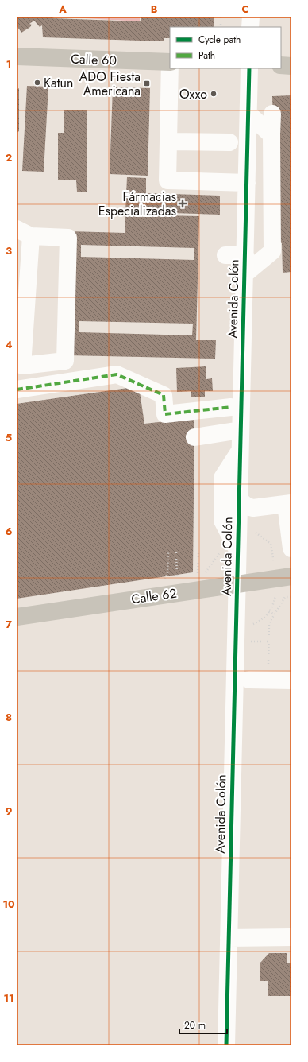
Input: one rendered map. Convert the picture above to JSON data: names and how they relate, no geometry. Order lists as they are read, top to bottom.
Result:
{
  "streets": {
    "main road": ["Calle 60", "Calle 62"],
    "street": ["Avenida Colón"]
  },
  "crossings": [
    ["Avenida Colón", "Calle 62"]
  ],
  "places": {
    "other": ["Katun", "Oxxo"],
    "transit": ["ADO Fiesta Americana"],
    "health": ["Fármacias Especializadas"]
  },
  "legend": ["Cycle path", "Path"],
  "scale_bar": "20 m",
  "grid": {
    "columns": ["A", "B", "C"],
    "rows": [
      "1",
      "2",
      "3",
      "4",
      "5",
      "6",
      "7",
      "8",
      "9",
      "10",
      "11"
    ]
  }
}
